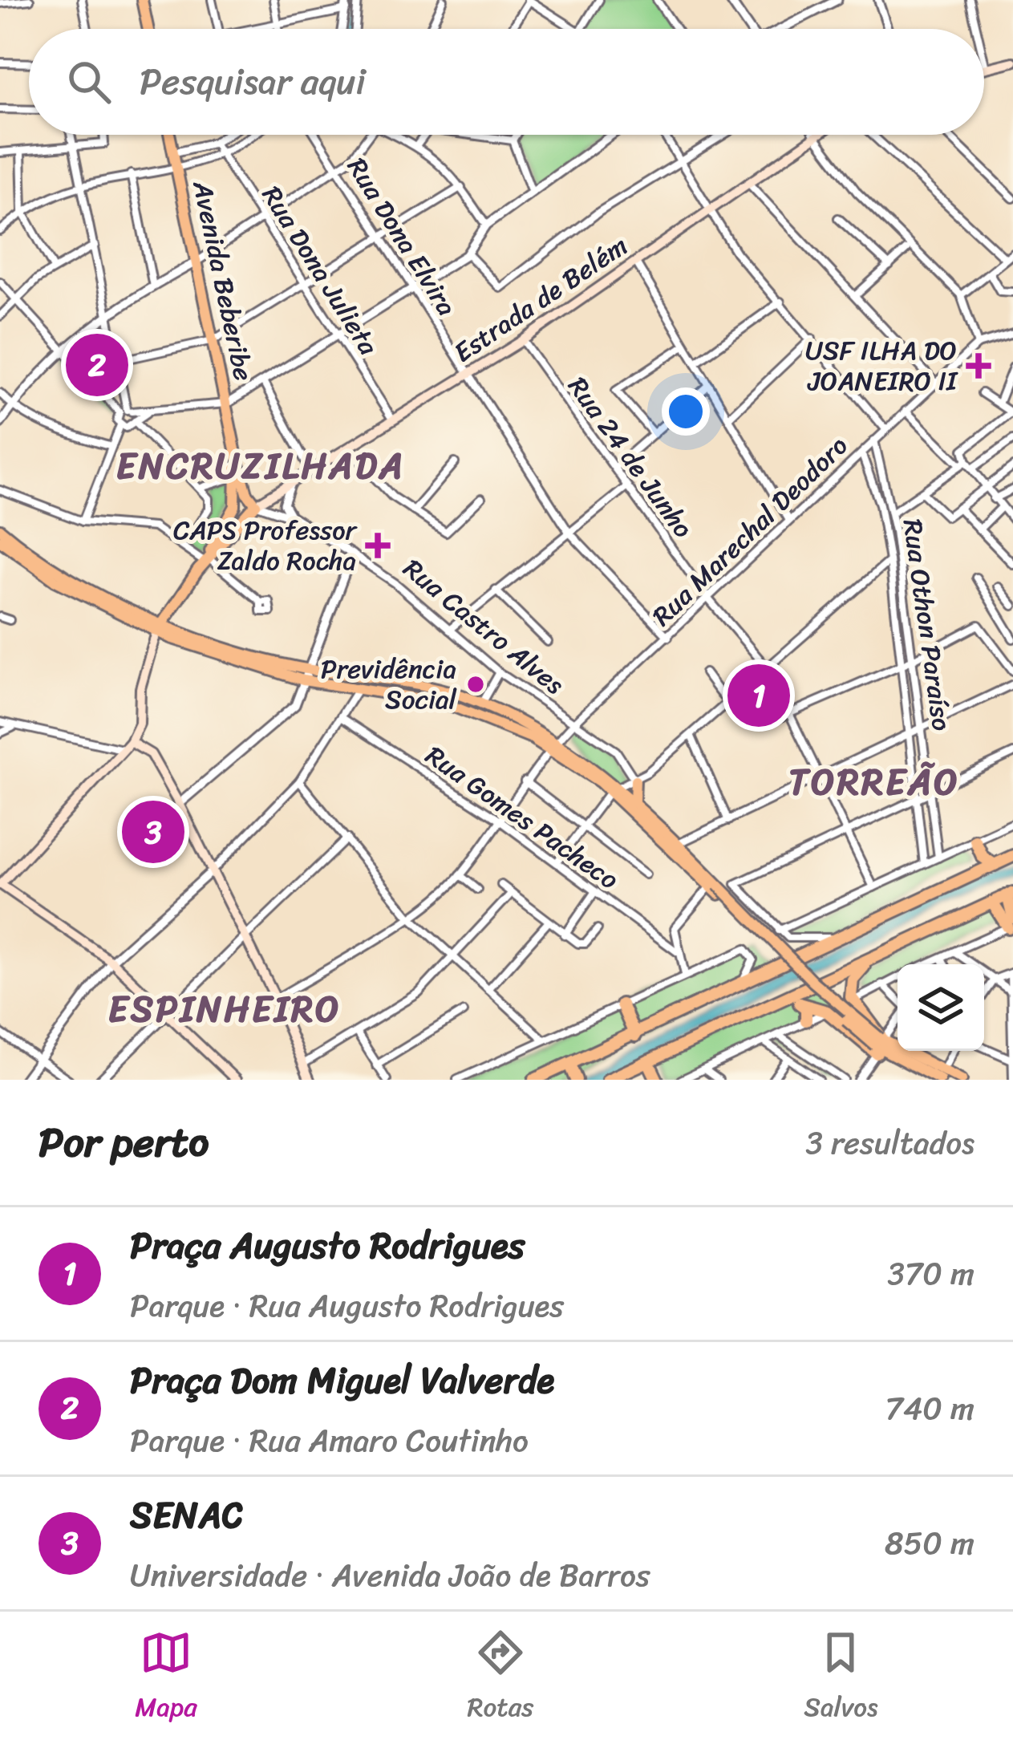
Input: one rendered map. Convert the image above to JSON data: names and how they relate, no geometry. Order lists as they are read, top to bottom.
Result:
{
  "streets": {
    "main road": ["Avenida Beberibe", "Estrada de Belém"],
    "street": [
      "Rua Dona Elvira",
      "Rua Dona Julieta",
      "Rua 24 de Junho",
      "Rua Marechal Deodoro",
      "Rua Othon Paraíso",
      "Rua Castro Alves",
      "Rua Gomes Pacheco"
    ]
  },
  "crossings": [
    ["Rua Dona Elvira", "Estrada de Belém"],
    ["Rua Dona Elvira", "Rua Marechal Deodoro"],
    ["Rua Dona Julieta", "Estrada de Belém"],
    ["Avenida Beberibe", "Estrada de Belém"],
    ["Avenida Beberibe", "Rua Castro Alves"],
    ["Estrada de Belém", "Rua 24 de Junho"],
    ["Estrada de Belém", "Rua Castro Alves"],
    ["Rua 24 de Junho", "Rua Marechal Deodoro"],
    ["Rua Marechal Deodoro", "Rua Othon Paraíso"],
    ["Rua Marechal Deodoro", "Rua Castro Alves"],
    ["Rua Marechal Deodoro", "Rua Gomes Pacheco"]
  ],
  "districts": ["ENCRUZILHADA", "TORREÃO", "ESPINHEIRO"],
  "places": {
    "health": ["USF ILHA DO JOANEIRO II", "CAPS Professor Zaldo Rocha"],
    "other": ["Previdência Social"]
  },
  "page": {
    "search": "Pesquisar aqui",
    "pins": ["2", "1", "3"],
    "heading": ["Por perto", "3 resultados"],
    "list": [
      {
        "mark": "1",
        "name": "Praça Augusto Rodrigues",
        "note": "Parque · Rua Augusto Rodrigues",
        "value": "370 m"
      },
      {
        "mark": "2",
        "name": "Praça Dom Miguel Valverde",
        "note": "Parque · Rua Amaro Coutinho",
        "value": "740 m"
      },
      {
        "mark": "3",
        "name": "SENAC",
        "note": "Universidade · Avenida João de Barros",
        "value": "850 m"
      }
    ],
    "nav": ["Mapa", "Rotas", "Salvos"]
  }
}
